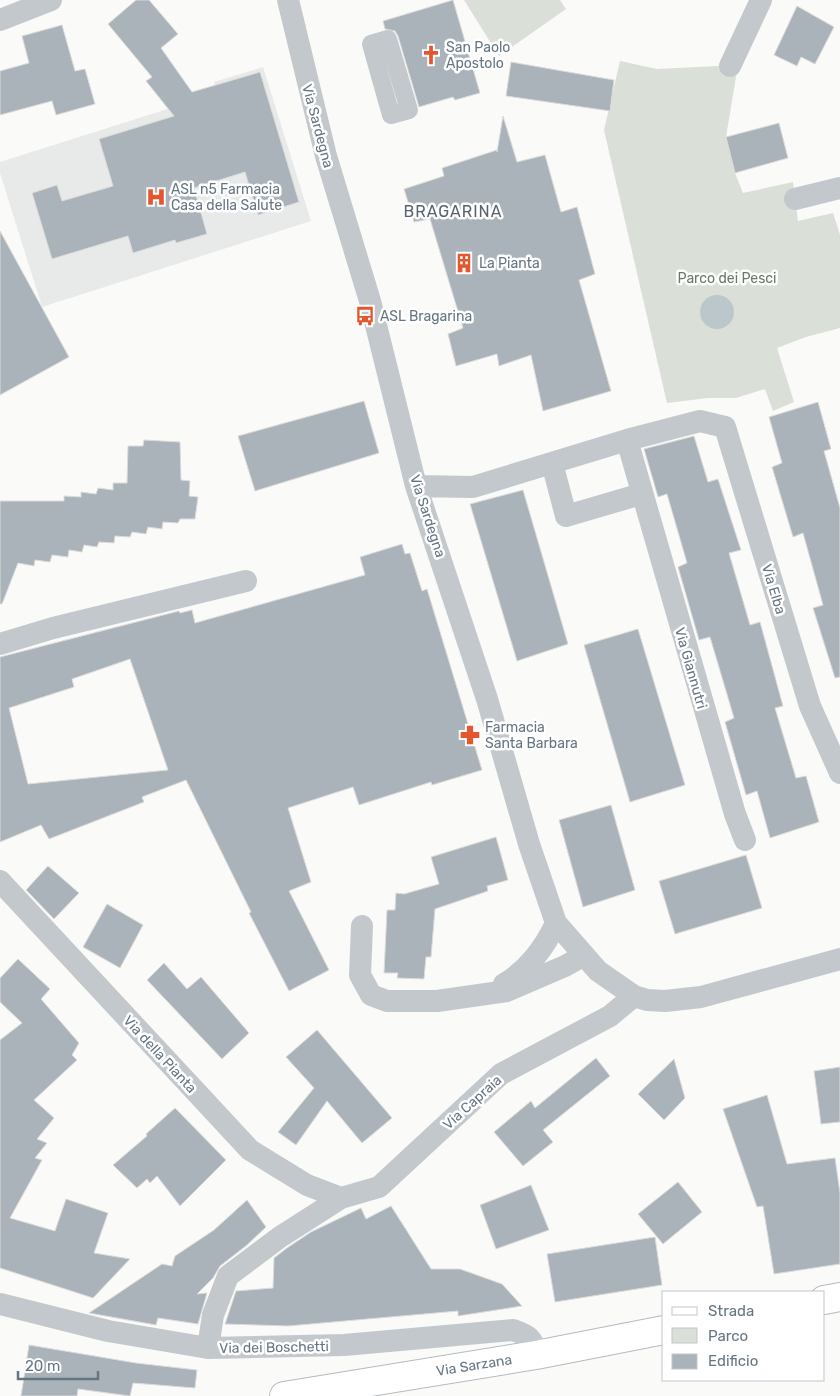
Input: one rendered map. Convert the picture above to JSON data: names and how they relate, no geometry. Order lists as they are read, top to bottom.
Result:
{
  "streets": {
    "main road": ["Via Sarzana"],
    "street": [
      "Via Sardegna",
      "Via Elba",
      "Via Giannutri",
      "Via della Pianta",
      "Via Capraia",
      "Via dei Boschetti"
    ]
  },
  "crossings": [
    ["Via Sardegna", "Via Capraia"],
    ["Via Elba", "Via Giannutri"],
    ["Via della Pianta", "Via Capraia"],
    ["Via Capraia", "Via dei Boschetti"],
    ["Via dei Boschetti", "Via Sarzana"]
  ],
  "districts": ["BRAGARINA"],
  "parks": ["Parco dei Pesci"],
  "places": {
    "church": ["San Paolo Apostolo"],
    "hospital": ["ASL n5 Farmacia Casa della Salute"],
    "building": ["La Pianta"],
    "bus stop": ["ASL Bragarina"],
    "pharmacy": ["Farmacia Santa Barbara"]
  },
  "legend": ["Strada", "Parco", "Edificio"],
  "scale_bar": "20 m"
}
